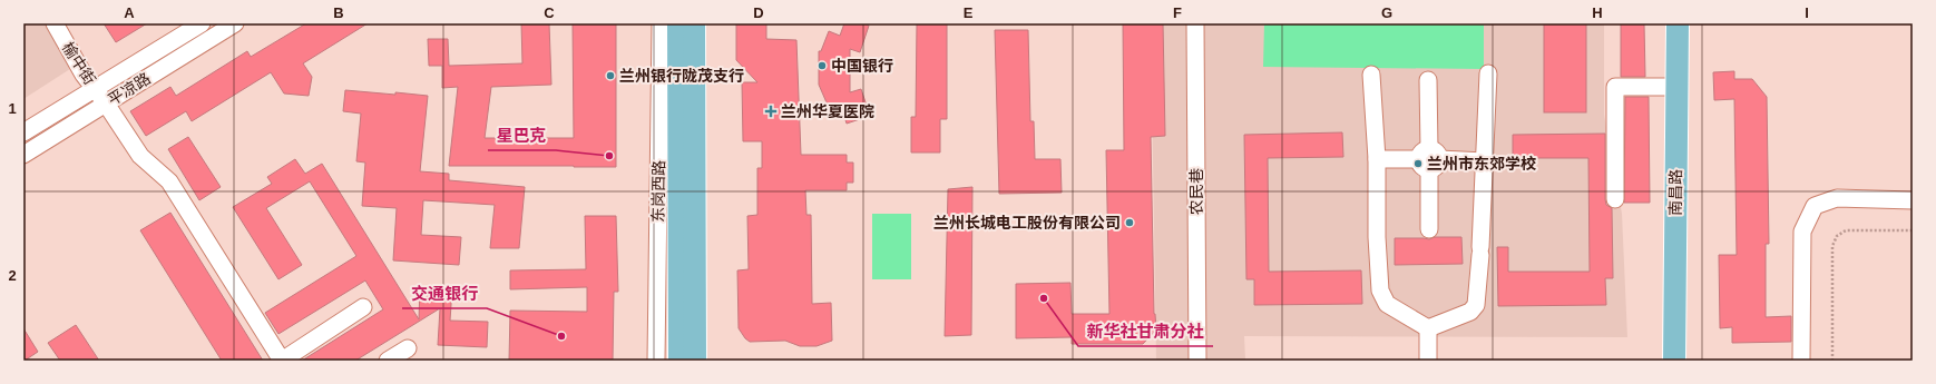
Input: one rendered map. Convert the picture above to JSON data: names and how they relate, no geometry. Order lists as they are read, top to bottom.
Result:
{
  "streets": {
    "main road": ["东岗西路", "南昌路"],
    "street": ["榆中街", "平凉路", "农民巷"]
  },
  "crossings": [
    ["榆中街", "平凉路"]
  ],
  "places": {
    "other": [
      "中国银行",
      "兰州银行陇茂支行",
      "星巴克",
      "兰州市东郊学校",
      "兰州长城电工股份有限公司",
      "新华社甘肃分社",
      "交通银行"
    ],
    "health": ["兰州华夏医院"]
  },
  "grid": {
    "columns": [
      "A",
      "B",
      "C",
      "D",
      "E",
      "F",
      "G",
      "H",
      "I"
    ],
    "rows": ["1", "2"]
  }
}
